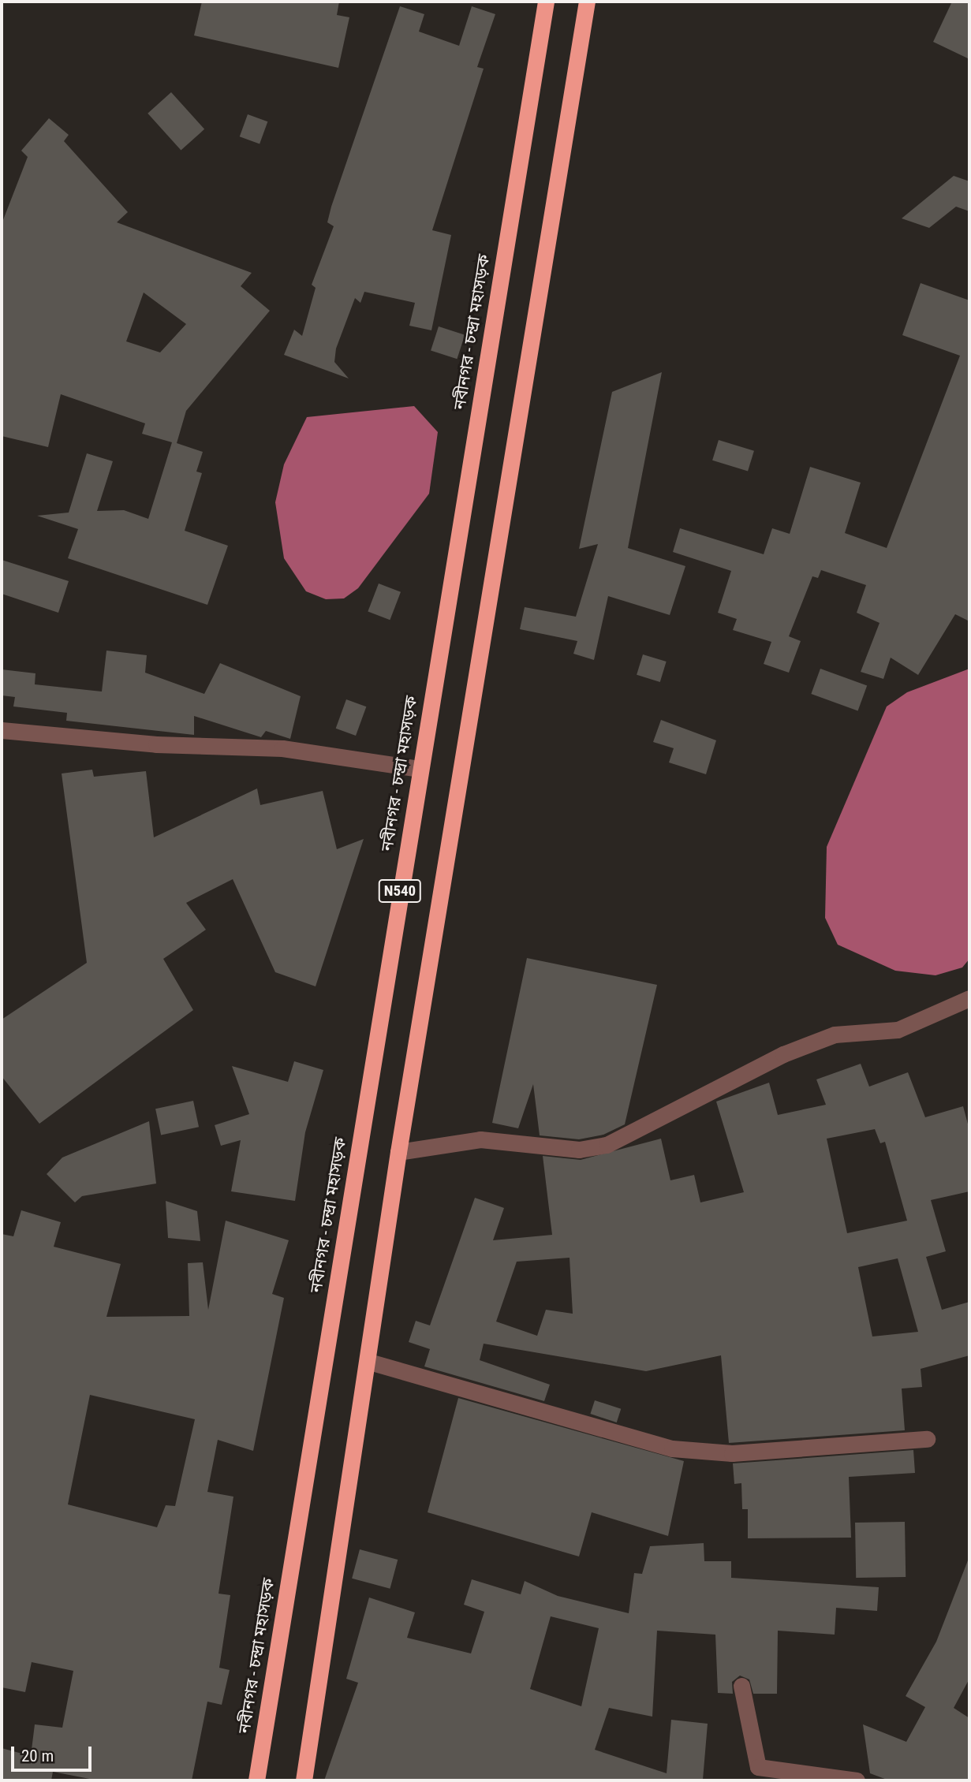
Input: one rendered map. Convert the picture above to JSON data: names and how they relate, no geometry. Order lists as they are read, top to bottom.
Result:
{
  "streets": {
    "highway": ["নবীনগর - চন্দ্রা মহাসড়ক", "N540"]
  },
  "scale_bar": "20 m"
}
